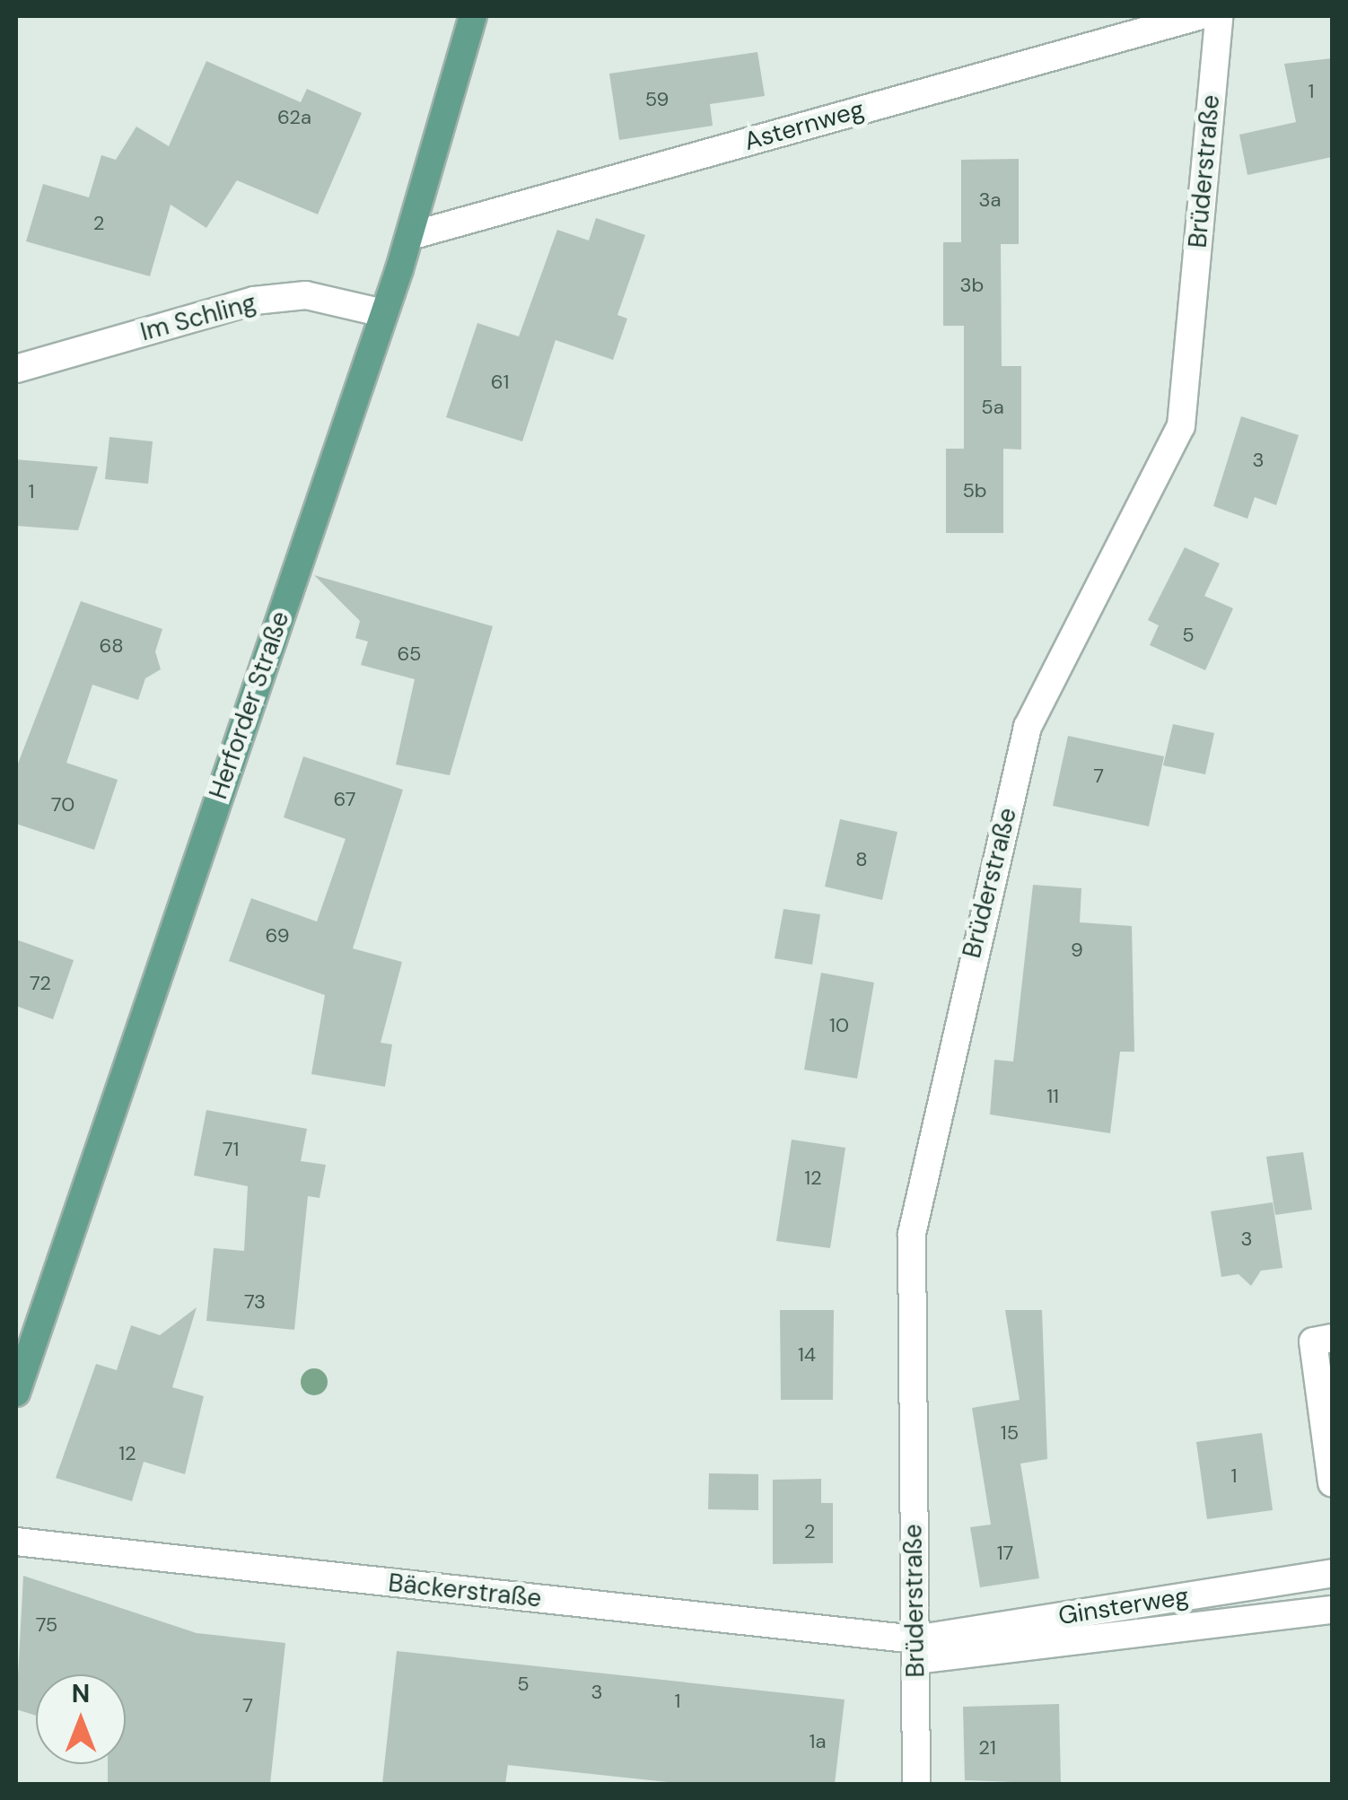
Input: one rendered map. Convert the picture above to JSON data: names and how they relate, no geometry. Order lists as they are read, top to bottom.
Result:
{
  "streets": {
    "main road": ["Herforder Straße"],
    "street": [
      "Asternweg",
      "Brüderstraße",
      "Im Schling",
      "Bäckerstraße",
      "Ginsterweg"
    ]
  },
  "crossings": [
    ["Asternweg", "Herforder Straße"],
    ["Brüderstraße", "Bäckerstraße"],
    ["Brüderstraße", "Ginsterweg"],
    ["Im Schling", "Herforder Straße"],
    ["Bäckerstraße", "Ginsterweg"]
  ],
  "house_numbers": [
    "1",
    "59",
    "62a",
    "3a",
    "2",
    "3b",
    "61",
    "5a",
    "3",
    "5b",
    "1",
    "5",
    "68",
    "65",
    "7",
    "67",
    "70",
    "8",
    "69",
    "9",
    "72",
    "10",
    "11",
    "71",
    "12",
    "3",
    "73",
    "14",
    "15",
    "12",
    "1",
    "2",
    "17",
    "75",
    "5",
    "3",
    "1",
    "7",
    "1a",
    "21"
  ],
  "north": "top"
}
